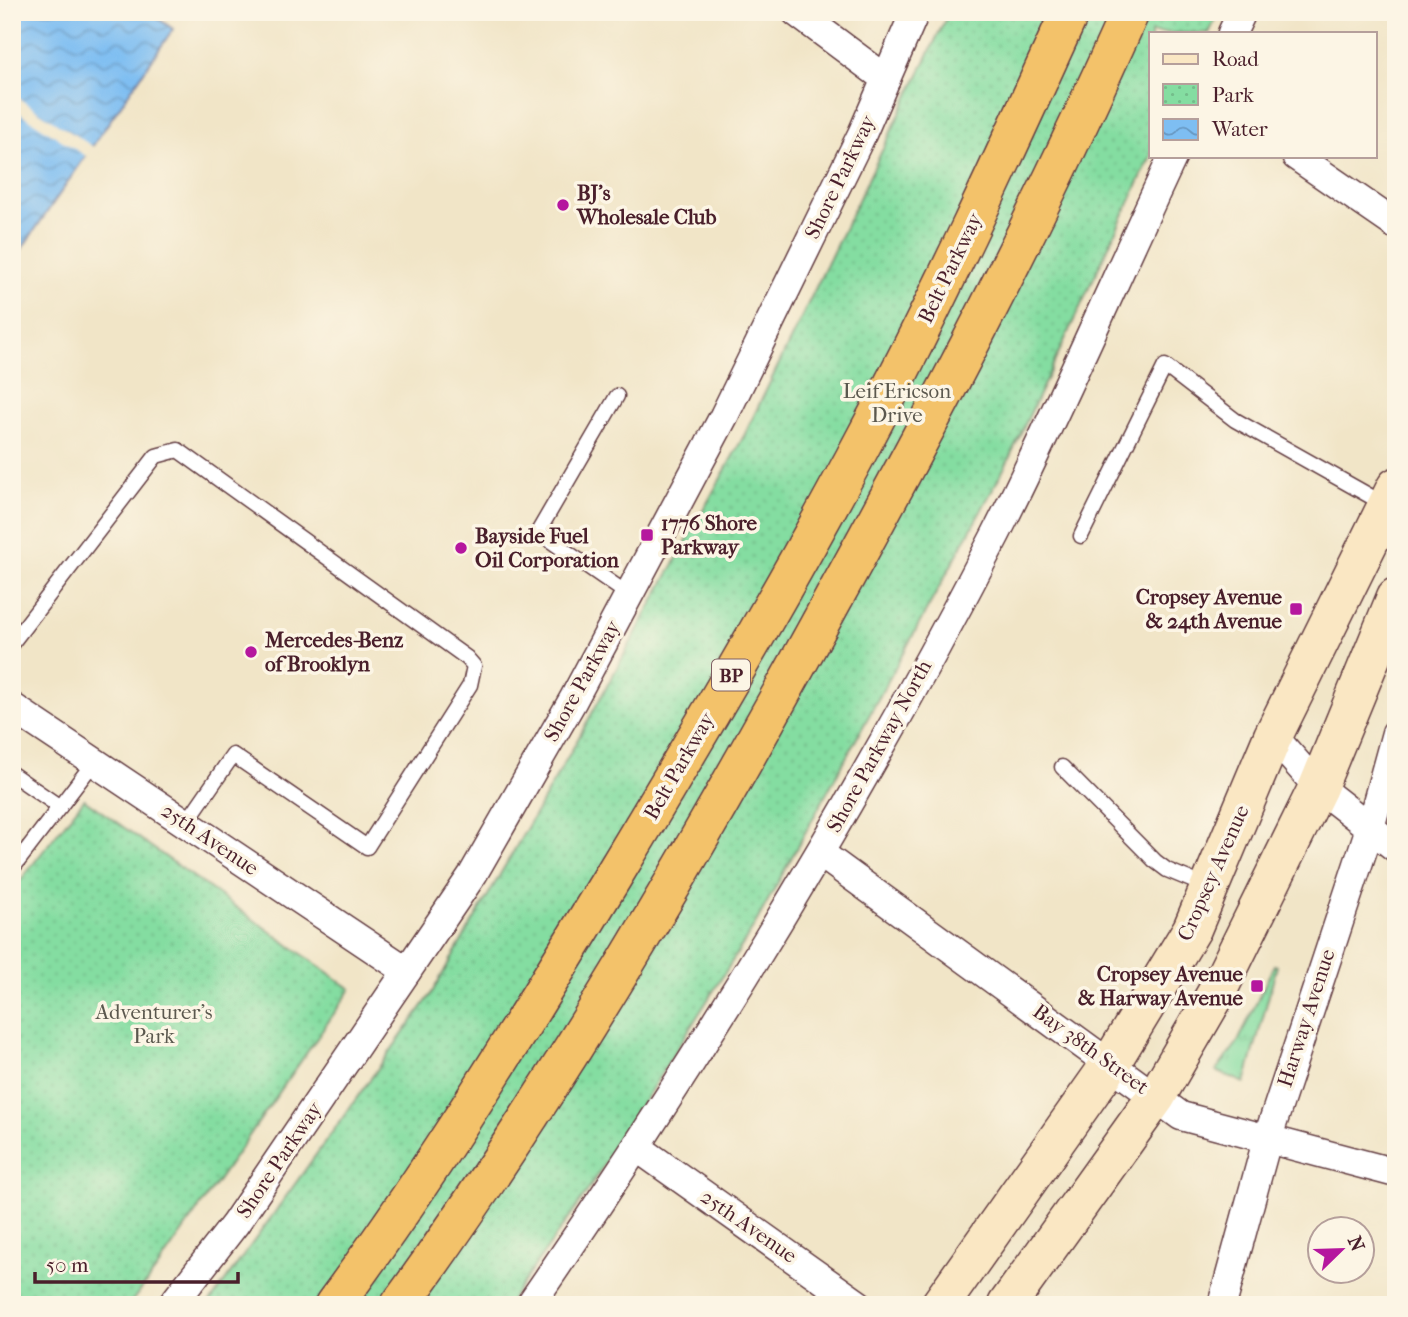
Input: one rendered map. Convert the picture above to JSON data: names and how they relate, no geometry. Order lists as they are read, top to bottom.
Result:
{
  "streets": {
    "highway": ["Belt Parkway", "BP"],
    "main road": ["Cropsey Avenue"],
    "street": [
      "Shore Parkway",
      "Shore Parkway North",
      "25th Avenue",
      "Harway Avenue",
      "Bay 38th Street"
    ]
  },
  "crossings": [
    ["Shore Parkway", "25th Avenue"],
    ["Shore Parkway North", "25th Avenue"],
    ["Shore Parkway North", "Bay 38th Street"],
    ["Cropsey Avenue", "Bay 38th Street"],
    ["Harway Avenue", "Bay 38th Street"]
  ],
  "parks": ["Leif Ericson Drive", "Adventurer’s Park"],
  "places": {
    "other": ["BJ's Wholesale Club", "Bayside Fuel Oil Corporation", "Mercedes-Benz of Brooklyn"],
    "transit": ["1776 Shore Parkway", "Cropsey Avenue & 24th Avenue", "Cropsey Avenue & Harway Avenue"]
  },
  "legend": ["Road", "Park", "Water"],
  "scale_bar": "50 m",
  "north": "top right"
}
